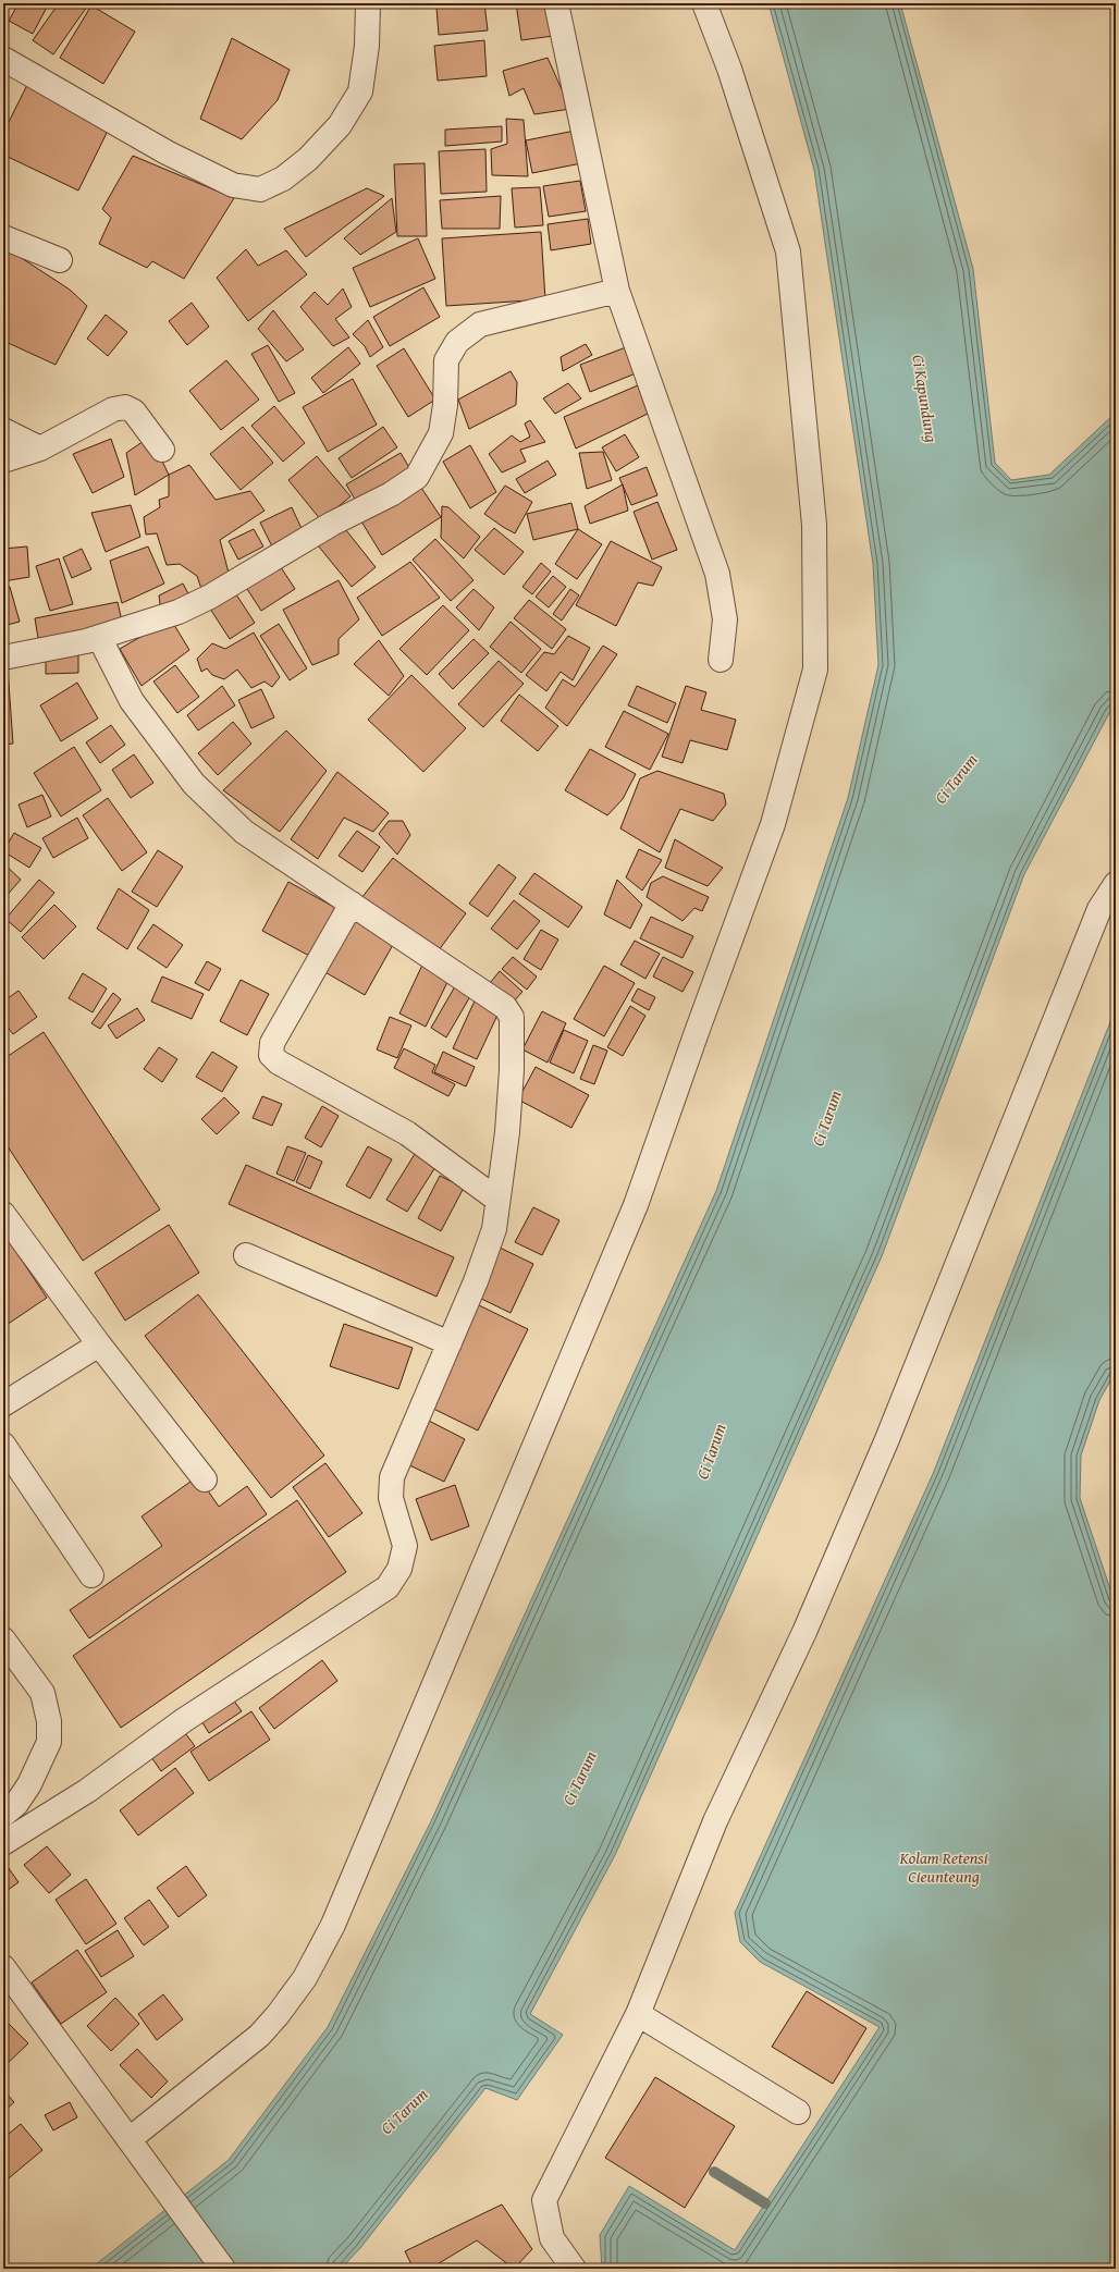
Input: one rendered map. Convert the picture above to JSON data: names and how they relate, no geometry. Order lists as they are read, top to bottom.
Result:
{
  "water": ["Ci Kapundung", "Ci Tarum", "Kolam Retensi Cieunteung"]
}
